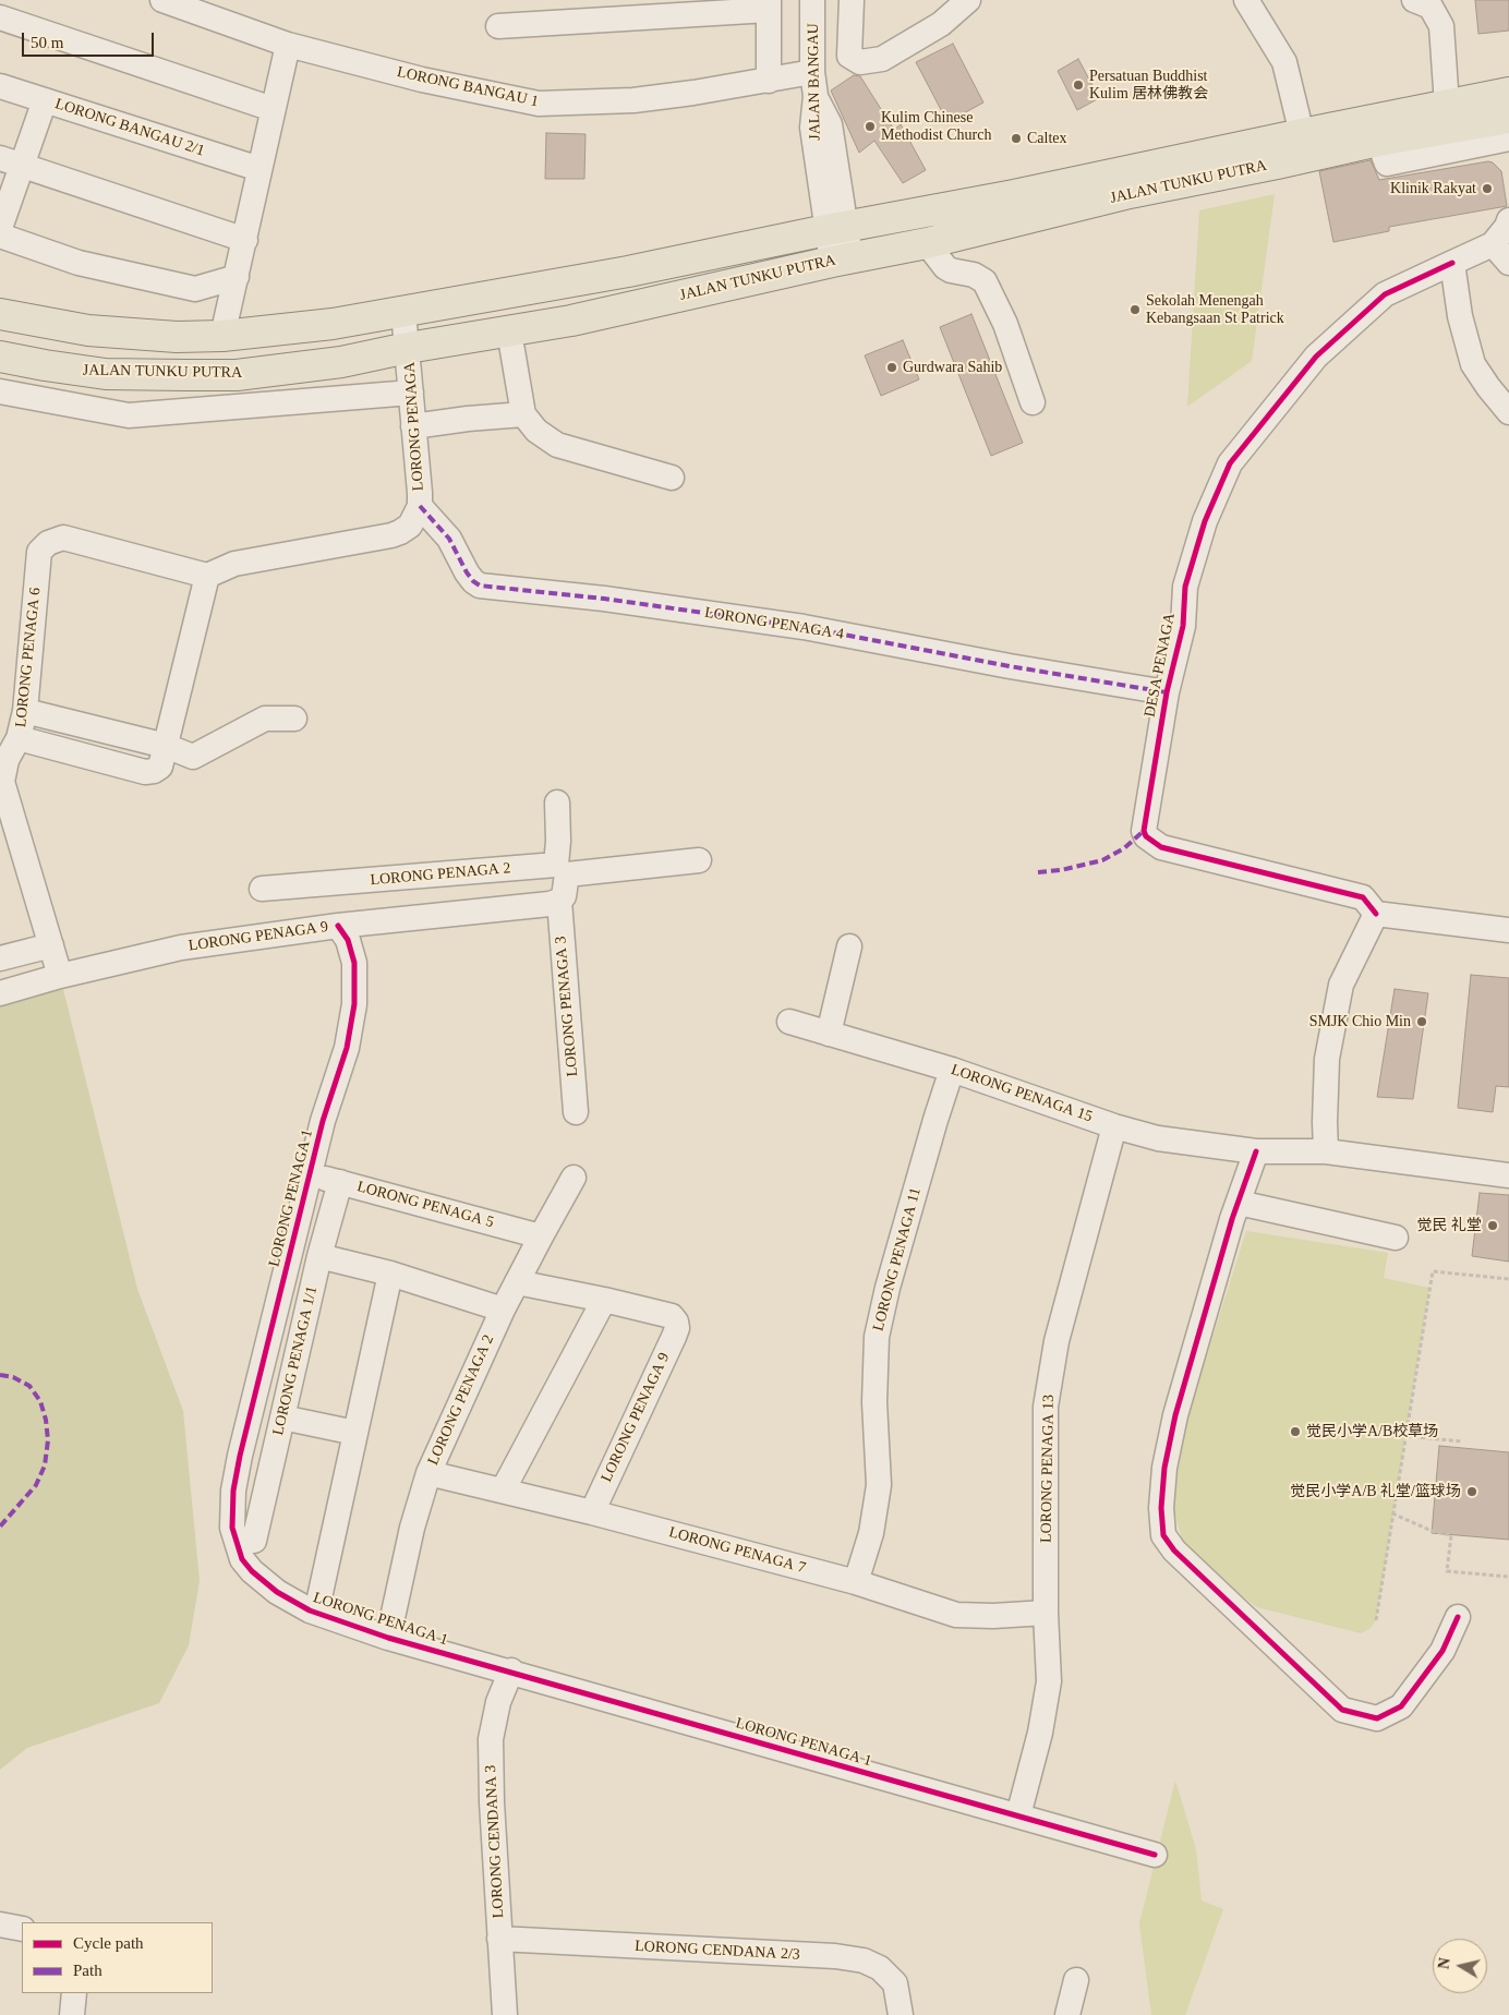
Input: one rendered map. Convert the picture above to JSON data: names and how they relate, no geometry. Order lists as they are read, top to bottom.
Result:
{
  "streets": {
    "main road": ["JALAN TUNKU PUTRA"],
    "street": [
      "JALAN BANGAU",
      "LORONG BANGAU 1",
      "LORONG BANGAU 2/1",
      "LORONG PENAGA",
      "LORONG PENAGA 4",
      "LORONG PENAGA 6",
      "DESA PENAGA",
      "LORONG PENAGA 2",
      "LORONG PENAGA 9",
      "LORONG PENAGA 3",
      "LORONG PENAGA 15",
      "LORONG PENAGA 1",
      "LORONG PENAGA 5",
      "LORONG PENAGA 11",
      "LORONG PENAGA 1/1",
      "LORONG PENAGA 13",
      "LORONG PENAGA 7",
      "LORONG CENDANA 3",
      "LORONG CENDANA 2/3"
    ]
  },
  "crossings": [
    ["JALAN BANGAU", "LORONG BANGAU 1"],
    ["JALAN TUNKU PUTRA", "LORONG PENAGA"],
    ["LORONG PENAGA", "LORONG PENAGA 4"],
    ["LORONG PENAGA", "LORONG PENAGA 6"],
    ["LORONG PENAGA 4", "DESA PENAGA"],
    ["LORONG PENAGA 6", "LORONG PENAGA 9"],
    ["LORONG PENAGA 2", "LORONG PENAGA 1"],
    ["LORONG PENAGA 2", "LORONG PENAGA 5"],
    ["LORONG PENAGA 2", "LORONG PENAGA 7"],
    ["LORONG PENAGA 9", "LORONG PENAGA 3"],
    ["LORONG PENAGA 9", "LORONG PENAGA 1"],
    ["LORONG PENAGA 9", "LORONG PENAGA 7"],
    ["LORONG PENAGA 15", "LORONG PENAGA 11"],
    ["LORONG PENAGA 15", "LORONG PENAGA 13"],
    ["LORONG PENAGA 1", "LORONG PENAGA 5"],
    ["LORONG PENAGA 1", "LORONG PENAGA 13"],
    ["LORONG PENAGA 1", "LORONG CENDANA 3"],
    ["LORONG PENAGA 5", "LORONG PENAGA 1/1"],
    ["LORONG PENAGA 11", "LORONG PENAGA 7"],
    ["LORONG PENAGA 13", "LORONG PENAGA 7"],
    ["LORONG CENDANA 3", "LORONG CENDANA 2/3"]
  ],
  "places": [
    "Persatuan Buddhist Kulim 居林佛教会",
    "Kulim Chinese Methodist Church",
    "Caltex",
    "Klinik Rakyat",
    "Sekolah Menengah Kebangsaan St Patrick",
    "Gurdwara Sahib",
    "SMJK Chio Min",
    "觉民 礼堂",
    "觉民小学A/B校草场",
    "觉民小学A/B 礼堂/篮球场"
  ],
  "legend": ["Cycle path", "Path"],
  "scale_bar": "50 m",
  "north": "left"
}
